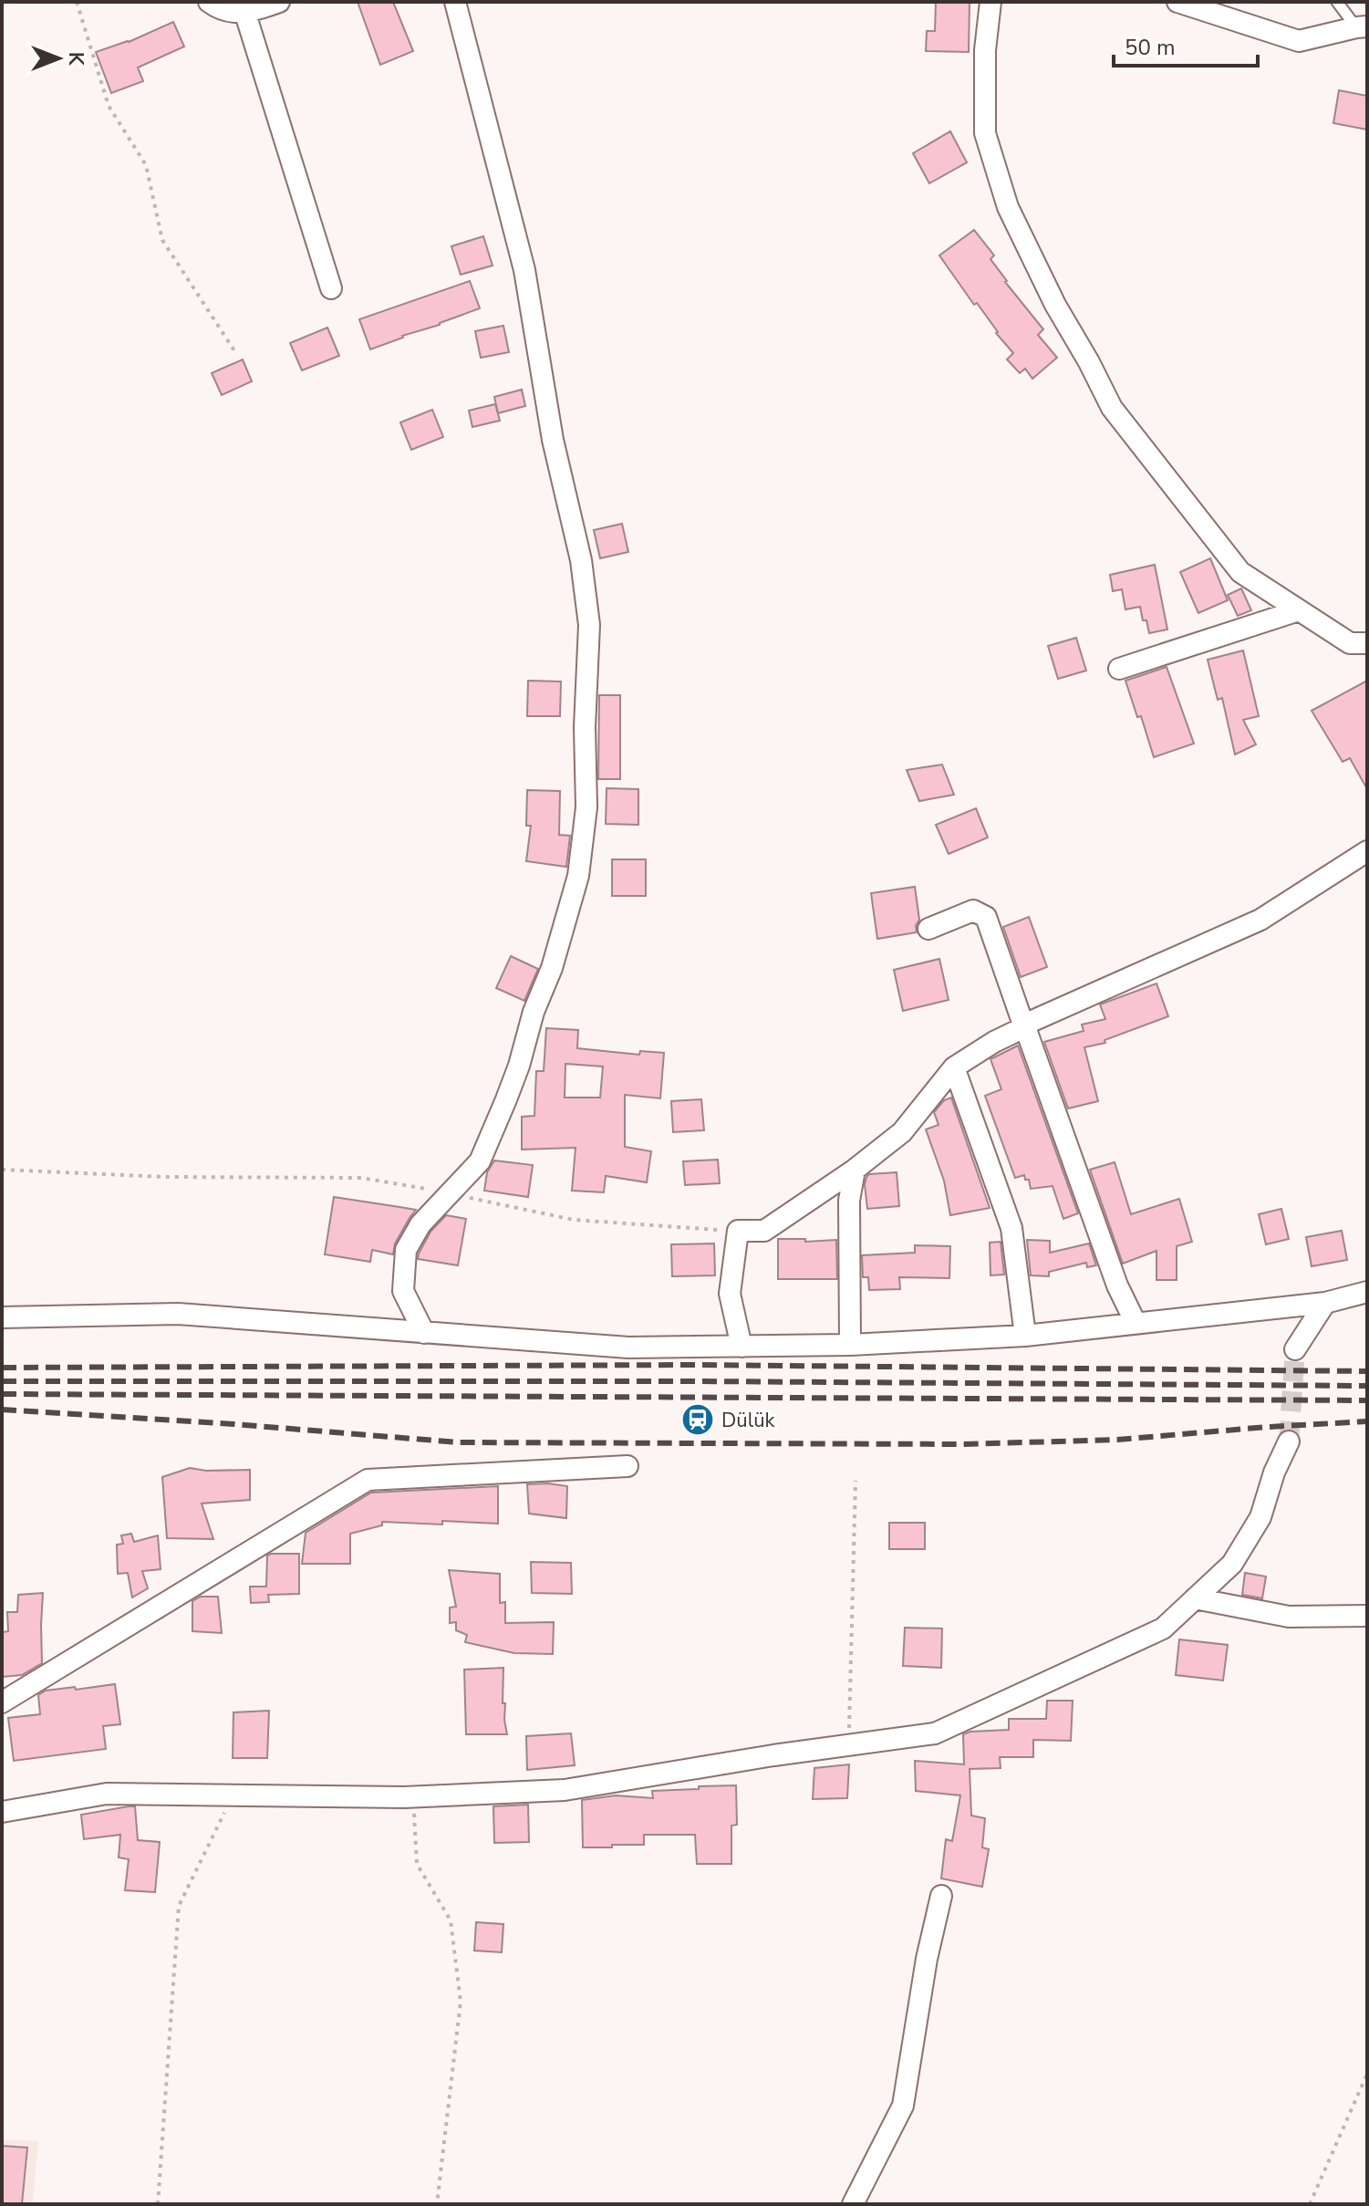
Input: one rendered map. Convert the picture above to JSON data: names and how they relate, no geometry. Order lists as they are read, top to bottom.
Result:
{
  "places": {
    "station": ["Dülük"]
  },
  "scale_bar": "50 m",
  "north": "right"
}
